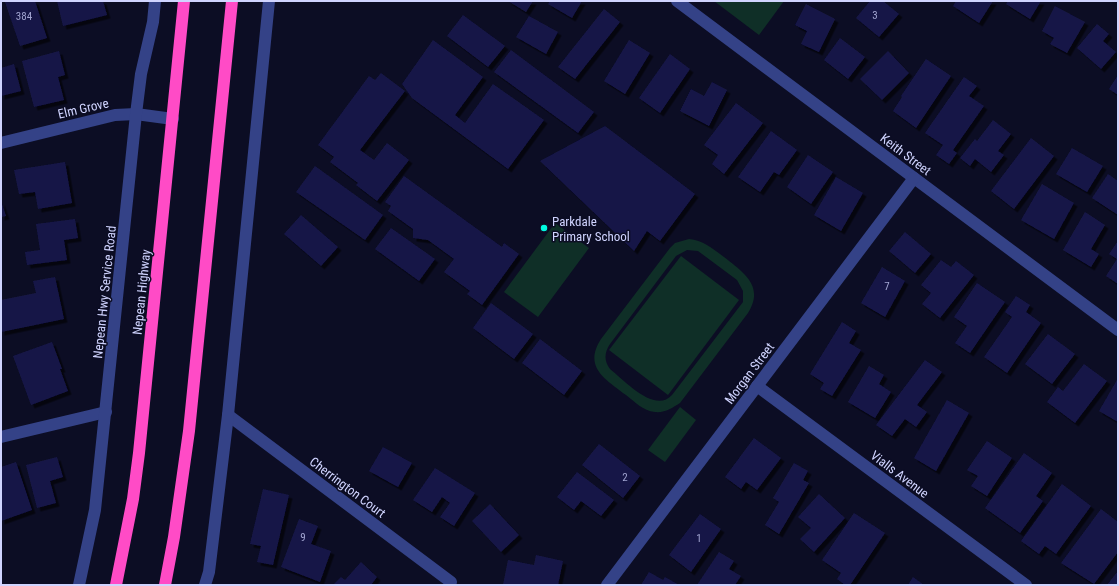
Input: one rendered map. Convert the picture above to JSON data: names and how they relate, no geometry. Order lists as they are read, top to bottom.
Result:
{
  "streets": {
    "highway": ["Nepean Highway"],
    "street": [
      "Elm Grove",
      "Keith Street",
      "Nepean Hwy Service Road",
      "Morgan Street",
      "Vialls Avenue",
      "Cherrington Court"
    ]
  },
  "crossings": [
    ["Elm Grove", "Nepean Hwy Service Road"],
    ["Elm Grove", "Nepean Highway"],
    ["Keith Street", "Morgan Street"],
    ["Morgan Street", "Vialls Avenue"]
  ],
  "places": ["Parkdale Primary School"],
  "house_numbers": [
    "3",
    "384",
    "7",
    "2",
    "9",
    "1"
  ]
}
